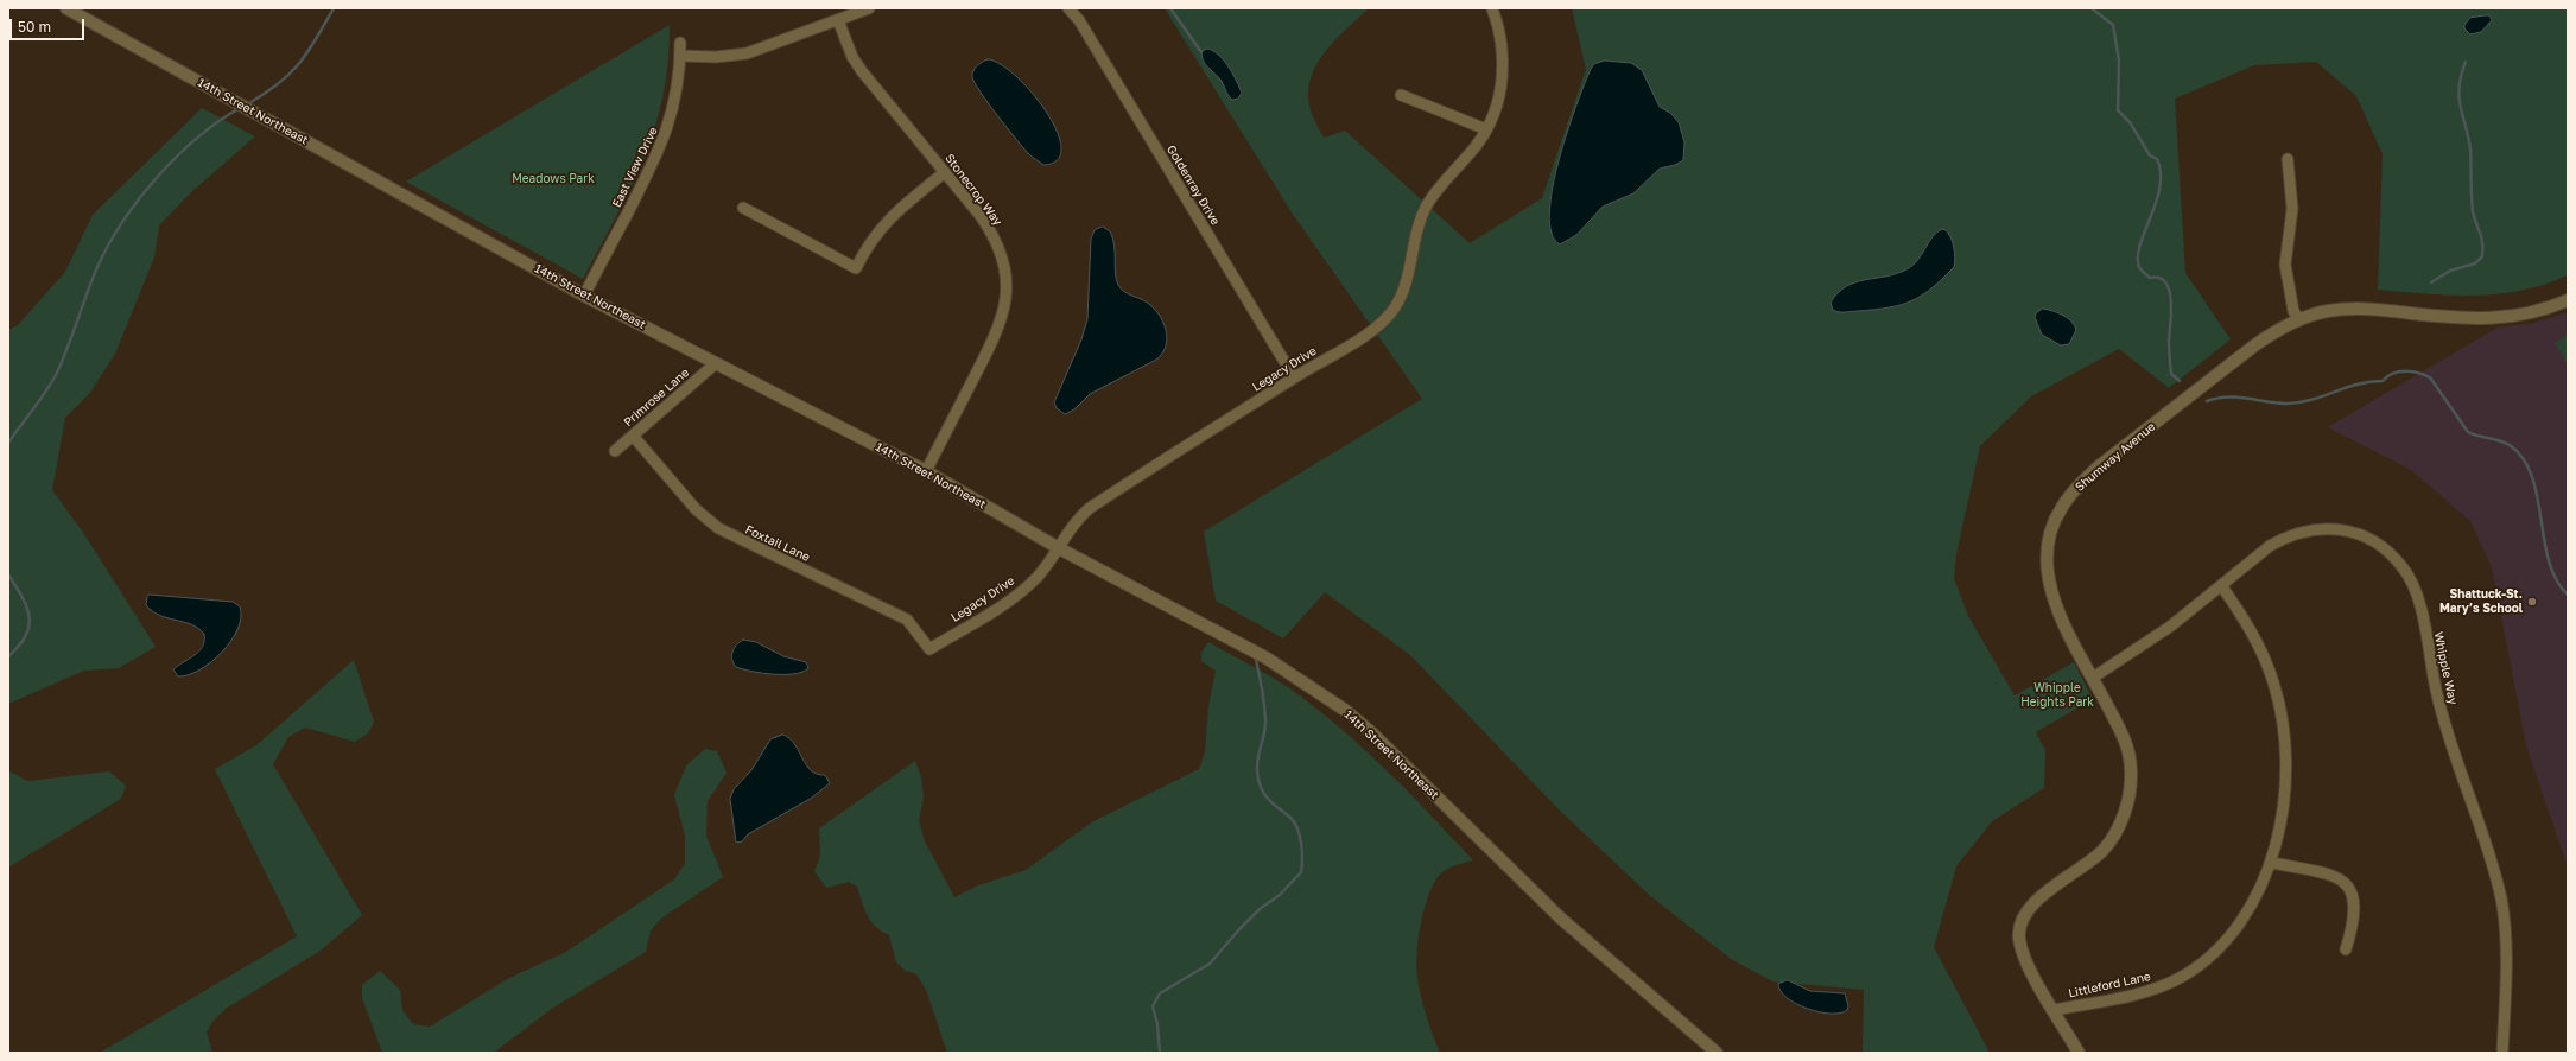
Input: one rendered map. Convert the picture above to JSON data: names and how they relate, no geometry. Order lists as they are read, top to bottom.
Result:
{
  "streets": {
    "street": [
      "14th Street Northeast",
      "East View Drive",
      "Goldenray Drive",
      "Stonecrop Way",
      "Legacy Drive",
      "Primrose Lane",
      "Shumway Avenue",
      "Foxtail Lane",
      "Whipple Way",
      "Littleford Lane"
    ]
  },
  "crossings": [
    ["14th Street Northeast", "East View Drive"],
    ["14th Street Northeast", "Stonecrop Way"],
    ["14th Street Northeast", "Legacy Drive"],
    ["14th Street Northeast", "Primrose Lane"],
    ["Goldenray Drive", "Legacy Drive"],
    ["Legacy Drive", "Foxtail Lane"],
    ["Primrose Lane", "Foxtail Lane"],
    ["Shumway Avenue", "Whipple Way"],
    ["Shumway Avenue", "Littleford Lane"],
    ["Whipple Way", "Littleford Lane"]
  ],
  "parks": ["Meadows Park", "Whipple Heights Park"],
  "places": ["Shattuck-St. Mary’s School"],
  "scale_bar": "50 m"
}
